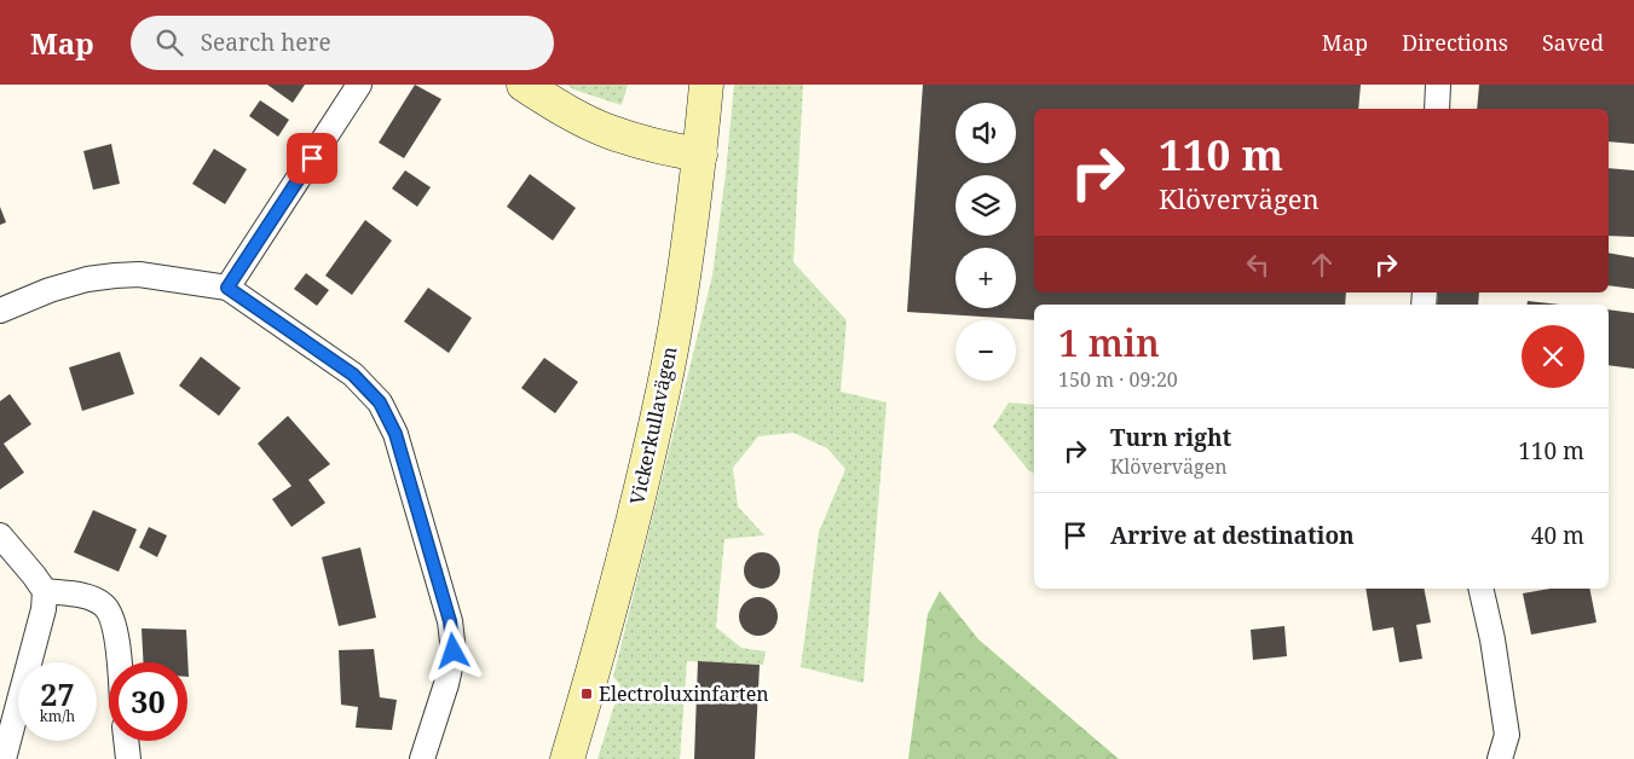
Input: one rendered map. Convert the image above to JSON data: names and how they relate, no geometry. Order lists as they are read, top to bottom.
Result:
{
  "streets": {
    "main road": ["Vickerkullavägen"]
  },
  "places": {
    "transit": ["Electroluxinfarten"]
  },
  "page": {
    "header": "Map",
    "search": "Search here",
    "nav": ["Map", "Directions", "Saved"],
    "map_buttons": ["+", "−"],
    "turn": ["110 m", "Klövervägen"],
    "heading": ["1 min", "150 m · 09:20"],
    "list": [
      {
        "name": "Turn right",
        "note": "Klövervägen",
        "value": "110 m"
      },
      {
        "name": "Arrive at destination",
        "value": "40 m"
      }
    ],
    "speed": "27 km/h",
    "limit": "30"
  }
}
